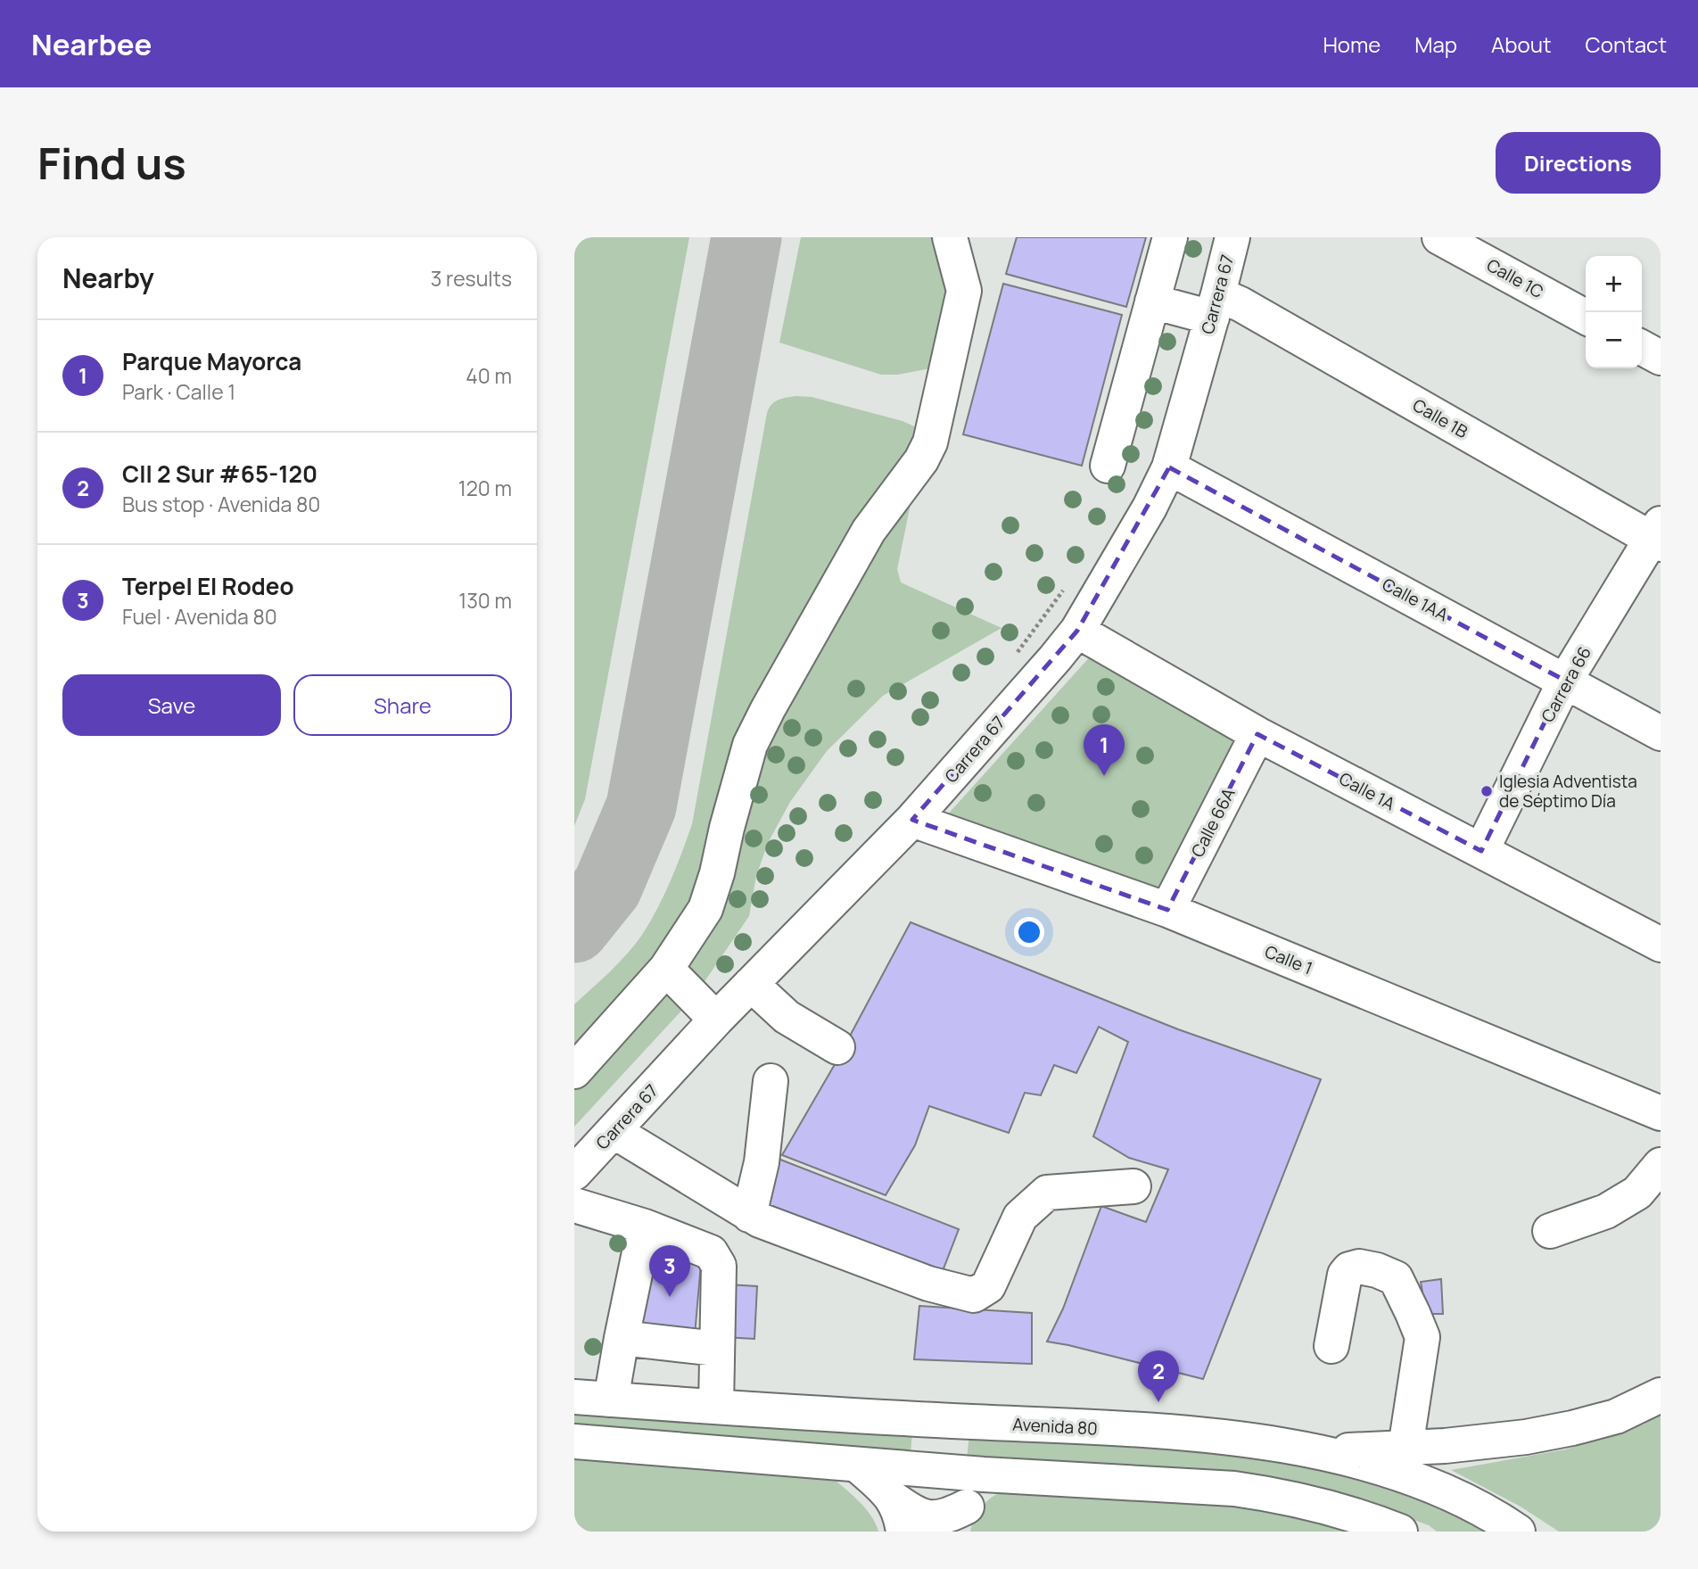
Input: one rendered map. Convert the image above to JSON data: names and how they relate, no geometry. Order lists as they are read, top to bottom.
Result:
{
  "streets": {
    "street": [
      "Calle 1C",
      "Carrera 67",
      "Calle 1B",
      "Calle 1AA",
      "Carrera 66",
      "Calle 1A",
      "Calle 66A",
      "Calle 1",
      "Avenida 80"
    ]
  },
  "crossings": [
    ["Carrera 67", "Calle 1B"],
    ["Carrera 67", "Calle 1AA"],
    ["Carrera 67", "Calle 1A"],
    ["Carrera 67", "Calle 1"],
    ["Calle 1B", "Carrera 66"],
    ["Calle 1AA", "Carrera 66"],
    ["Carrera 66", "Calle 1A"],
    ["Calle 1A", "Calle 66A"],
    ["Calle 66A", "Calle 1"]
  ],
  "places": ["Iglesia Adventista de Séptimo Día"],
  "page": {
    "header": "Nearbee",
    "nav": [
      "Home",
      "Map",
      "About",
      "Contact"
    ],
    "buttons": [
      "Directions",
      ["Save", "Share"]
    ],
    "title": "Find us",
    "heading": ["Nearby", "3 results"],
    "map_buttons": ["+", "−"],
    "list": [
      {
        "mark": "1",
        "name": "Parque Mayorca",
        "note": "Park · Calle 1",
        "value": "40 m"
      },
      {
        "mark": "2",
        "name": "Cll 2 Sur #65-120",
        "note": "Bus stop · Avenida 80",
        "value": "120 m"
      },
      {
        "mark": "3",
        "name": "Terpel El Rodeo",
        "note": "Fuel · Avenida 80",
        "value": "130 m"
      }
    ],
    "pins": ["1", "3", "2"]
  }
}
